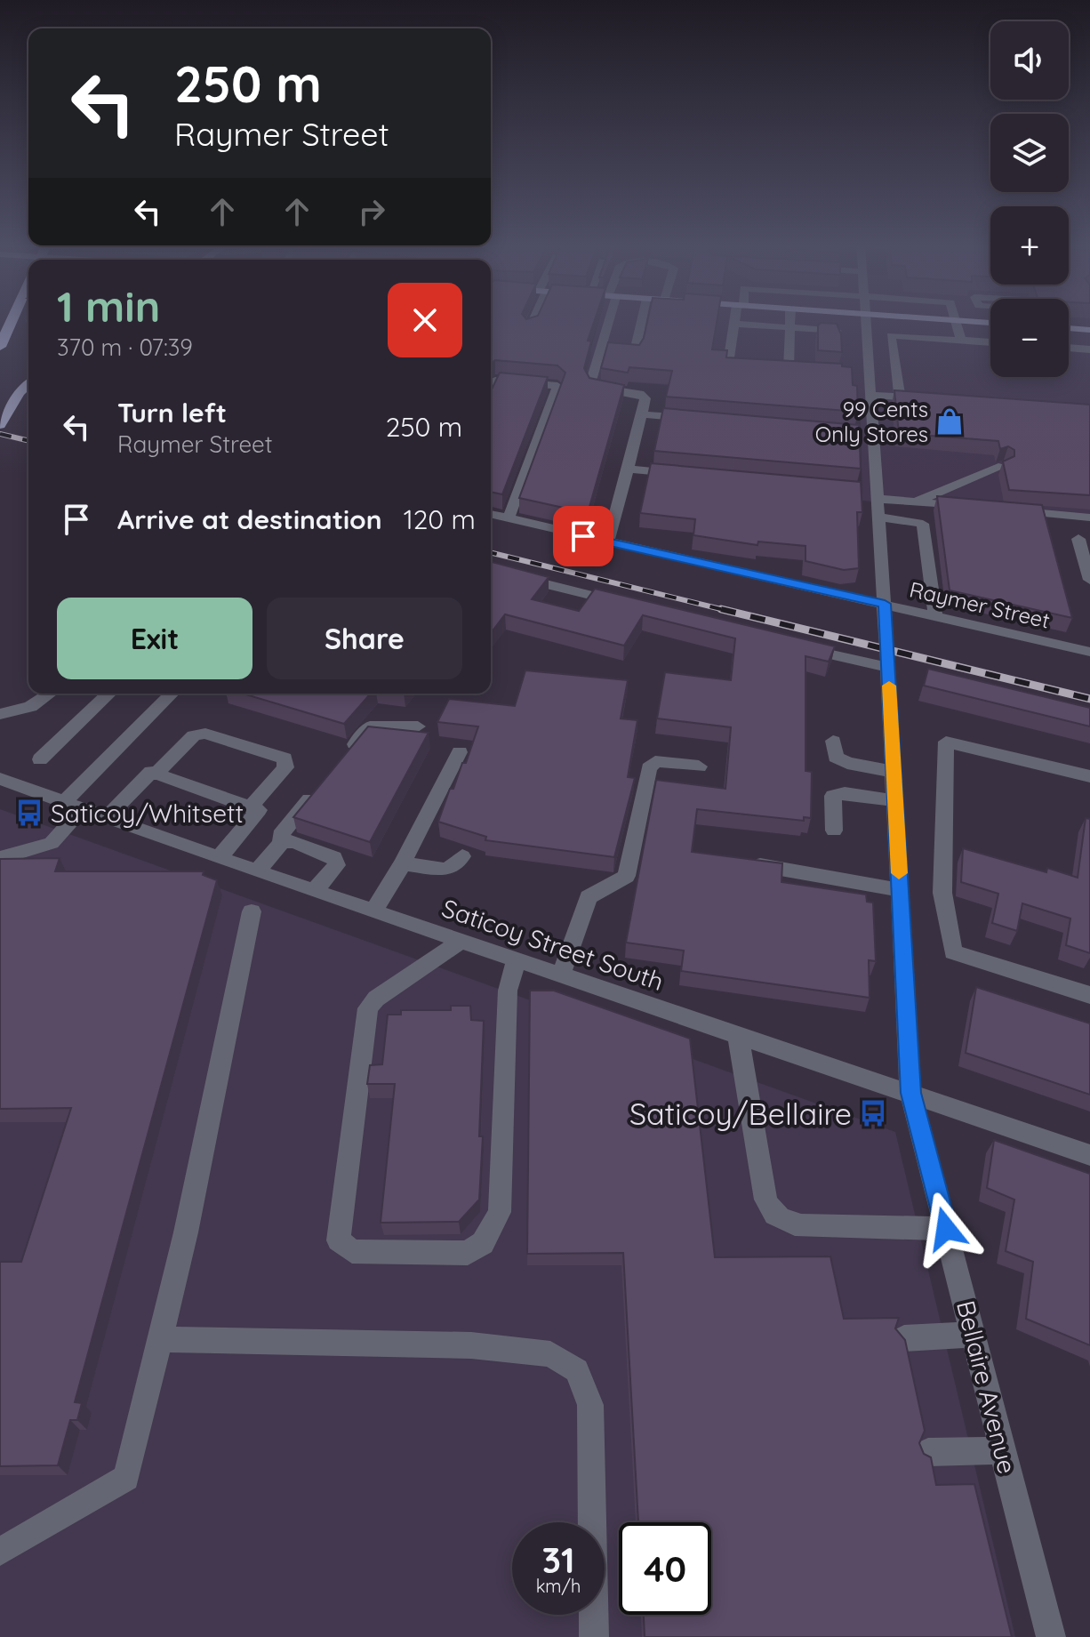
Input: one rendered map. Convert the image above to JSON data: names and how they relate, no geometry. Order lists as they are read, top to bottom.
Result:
{
  "streets": {
    "street": ["Raymer Street", "Saticoy Street South", "Bellaire Avenue"]
  },
  "crossings": [
    ["Raymer Street", "Bellaire Avenue"],
    ["Saticoy Street South", "Bellaire Avenue"]
  ],
  "places": {
    "shop": ["99 Cents Only Stores"],
    "bus stop": ["Saticoy/Whitsett", "Saticoy/Bellaire"]
  },
  "page": {
    "map_buttons": ["+", "−"],
    "turn": ["250 m", "Raymer Street"],
    "heading": ["1 min", "370 m · 07:39"],
    "list": [
      {
        "name": "Turn left",
        "note": "Raymer Street",
        "value": "250 m"
      },
      {
        "name": "Arrive at destination",
        "value": "120 m"
      }
    ],
    "buttons": ["Exit", "Share"],
    "speed": "31 km/h",
    "limit": "40"
  }
}
